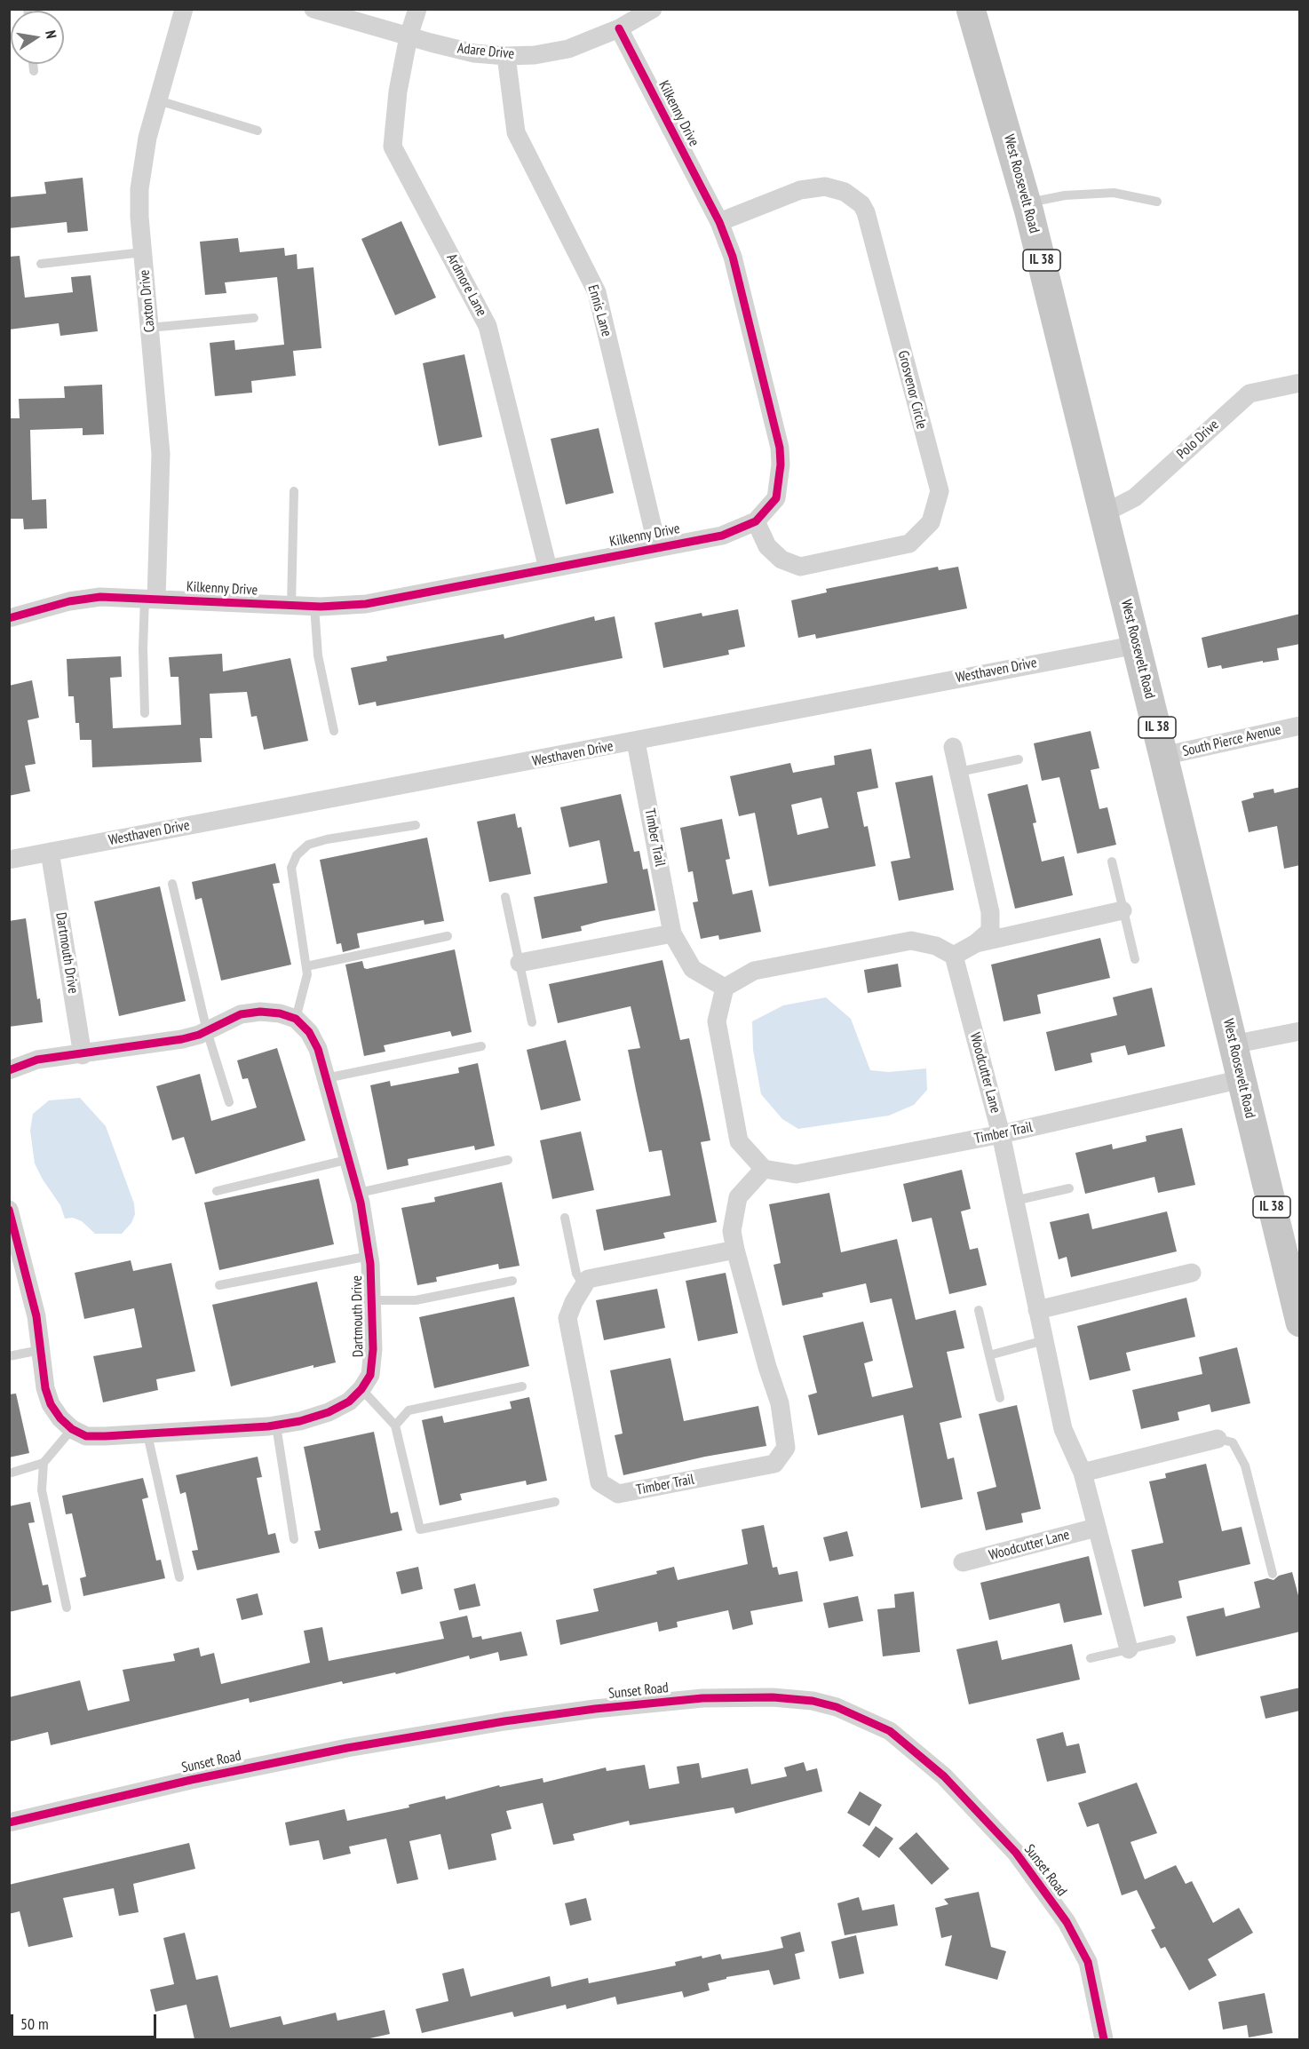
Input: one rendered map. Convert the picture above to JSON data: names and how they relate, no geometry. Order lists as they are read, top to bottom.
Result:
{
  "streets": {
    "main road": ["West Roosevelt Road", "IL 38"],
    "street": [
      "Adare Drive",
      "Kilkenny Drive",
      "Ardmore Lane",
      "Caxton Drive",
      "Ennis Lane",
      "Grosvenor Circle",
      "Polo Drive",
      "Westhaven Drive",
      "South Pierce Avenue",
      "Timber Trail",
      "Dartmouth Drive",
      "Woodcutter Lane",
      "Sunset Road"
    ]
  },
  "crossings": [
    ["Adare Drive", "Kilkenny Drive"],
    ["Adare Drive", "Ardmore Lane"],
    ["Adare Drive", "Ennis Lane"],
    ["Kilkenny Drive", "Ardmore Lane"],
    ["Kilkenny Drive", "Caxton Drive"],
    ["Kilkenny Drive", "Ennis Lane"],
    ["Kilkenny Drive", "Grosvenor Circle"],
    ["West Roosevelt Road", "Polo Drive"],
    ["West Roosevelt Road", "Westhaven Drive"],
    ["West Roosevelt Road", "South Pierce Avenue"],
    ["West Roosevelt Road", "Timber Trail"],
    ["Westhaven Drive", "Timber Trail"],
    ["Westhaven Drive", "Dartmouth Drive"],
    ["Timber Trail", "Woodcutter Lane"]
  ],
  "scale_bar": "50 m",
  "north": "right"
}
